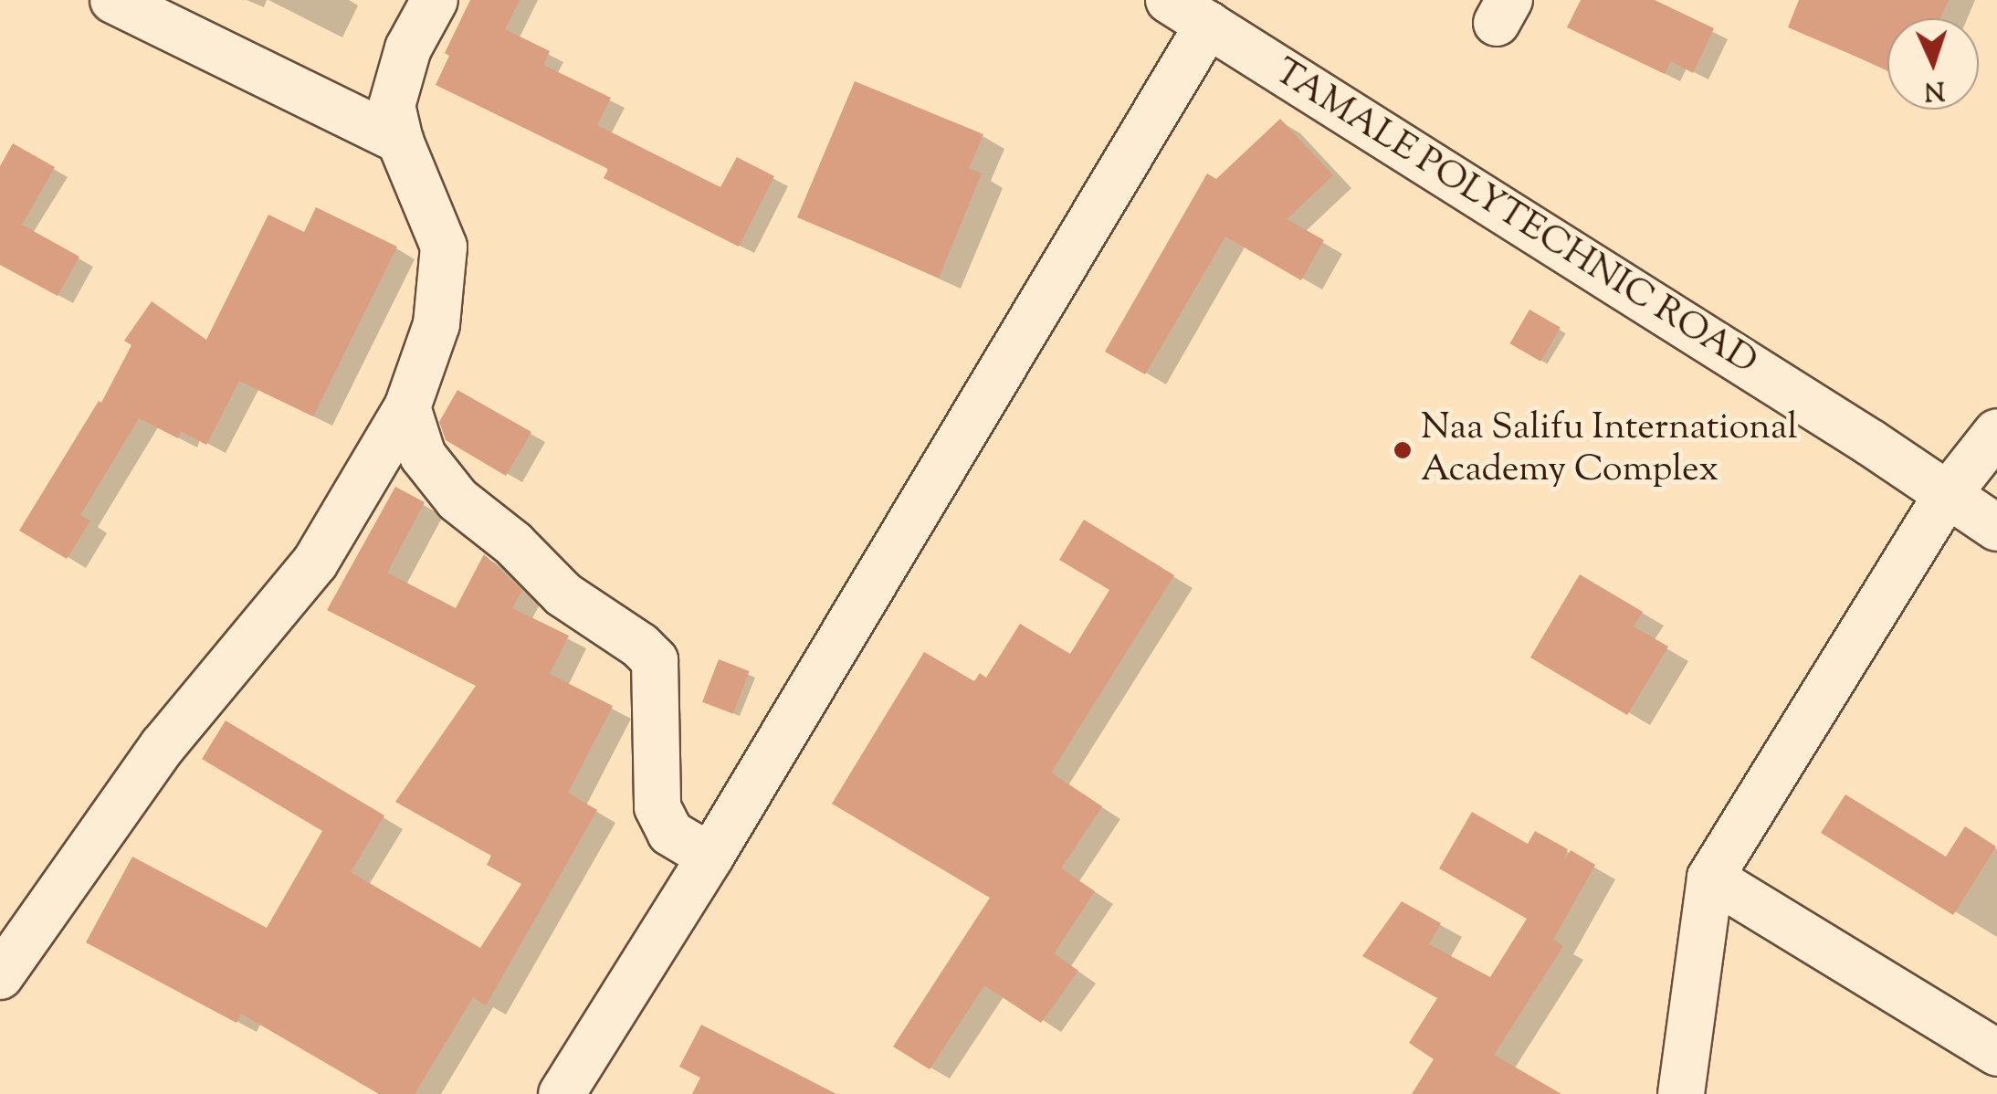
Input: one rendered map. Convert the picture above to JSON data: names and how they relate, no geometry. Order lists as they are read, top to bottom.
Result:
{
  "streets": {
    "street": ["TAMALE POLYTECHNIC ROAD"]
  },
  "places": ["Naa Salifu International Academy Complex"],
  "north": "bottom"
}
